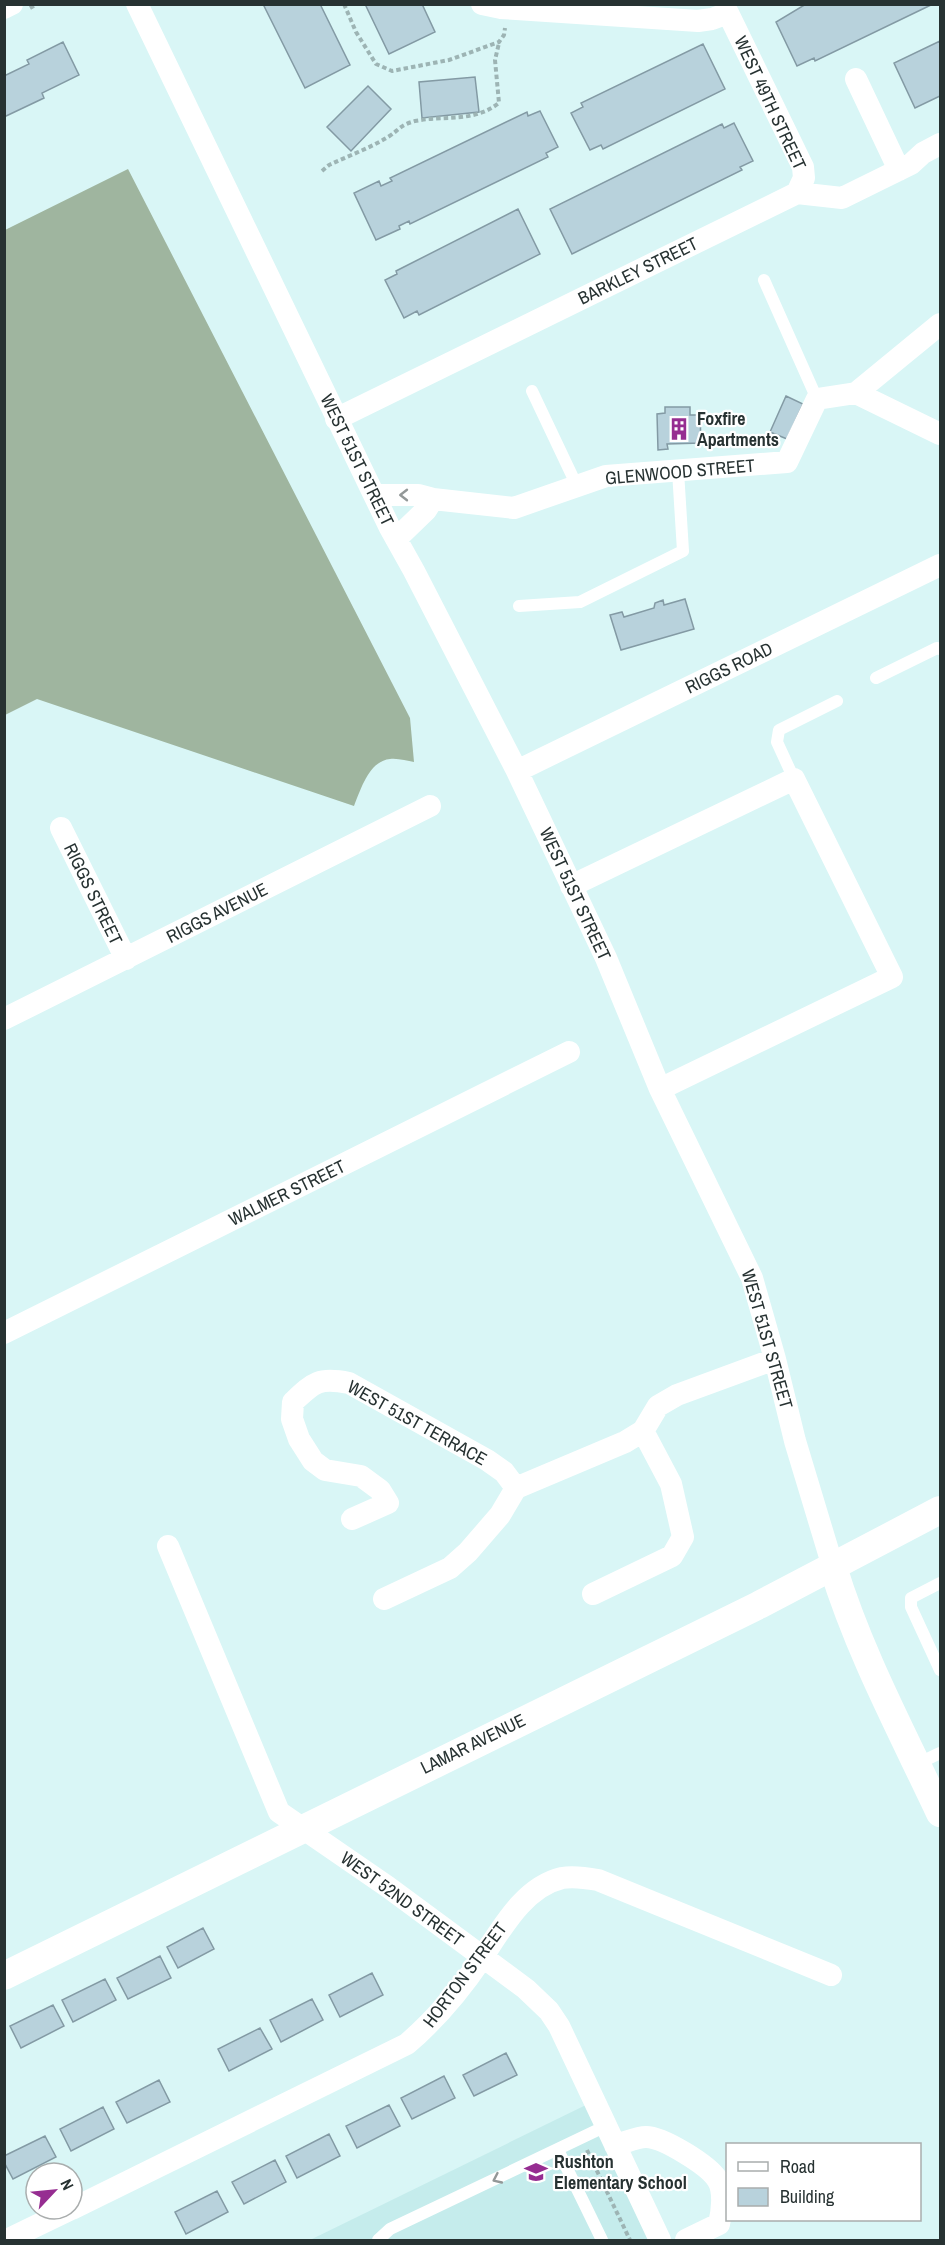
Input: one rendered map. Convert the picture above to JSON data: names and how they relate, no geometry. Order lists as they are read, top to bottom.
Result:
{
  "streets": {
    "street": [
      "WEST 49TH STREET",
      "BARKLEY STREET",
      "WEST 51ST STREET",
      "GLENWOOD STREET",
      "RIGGS ROAD",
      "RIGGS STREET",
      "RIGGS AVENUE",
      "WALMER STREET",
      "WEST 51ST TERRACE",
      "LAMAR AVENUE",
      "WEST 52ND STREET",
      "HORTON STREET"
    ]
  },
  "crossings": [
    ["WEST 49TH STREET", "BARKLEY STREET"],
    ["BARKLEY STREET", "WEST 51ST STREET"],
    ["WEST 51ST STREET", "GLENWOOD STREET"],
    ["WEST 51ST STREET", "RIGGS ROAD"],
    ["WEST 51ST STREET", "LAMAR AVENUE"],
    ["RIGGS STREET", "RIGGS AVENUE"],
    ["LAMAR AVENUE", "WEST 52ND STREET"],
    ["WEST 52ND STREET", "HORTON STREET"]
  ],
  "places": {
    "building": ["Foxfire Apartments"],
    "school or university": ["Rushton Elementary School"]
  },
  "legend": ["Road", "Building"],
  "north": "top right"
}
